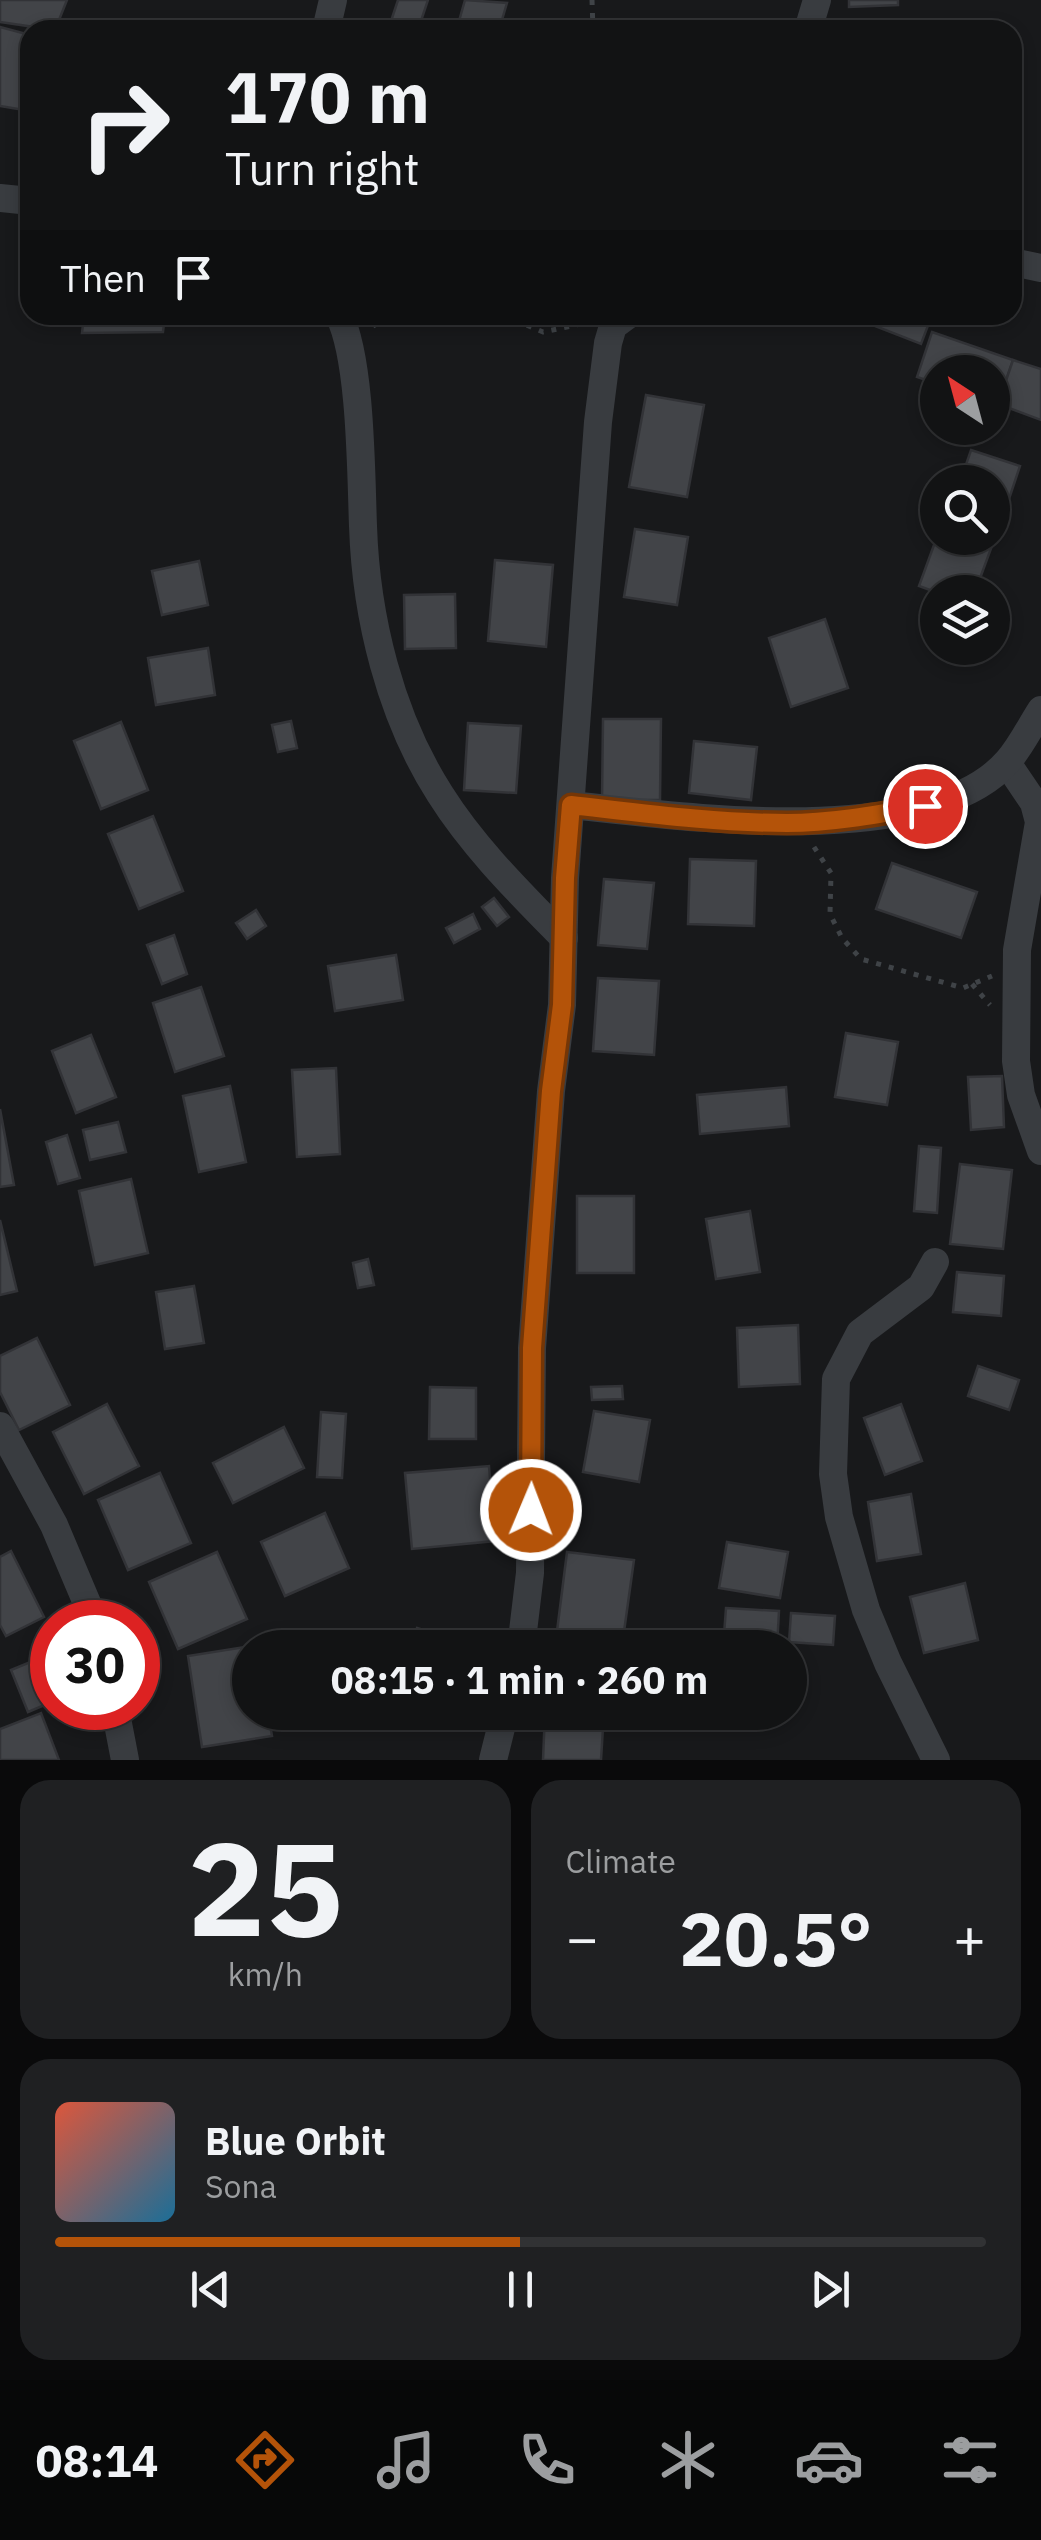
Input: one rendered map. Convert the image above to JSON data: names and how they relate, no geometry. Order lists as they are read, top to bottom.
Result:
{
  "north": "top left",
  "page": {
    "turn": ["170 m", "Turn right"],
    "then": "Then",
    "limit": "30",
    "trip": "08:15 · 1 min · 260 m",
    "tile": [
      ["25", "km/h"],
      "Climate"
    ],
    "heat": ["−", "20.5°", "+"],
    "song": ["Blue Orbit", "Sona"],
    "tabs": "08:14"
  }
}
